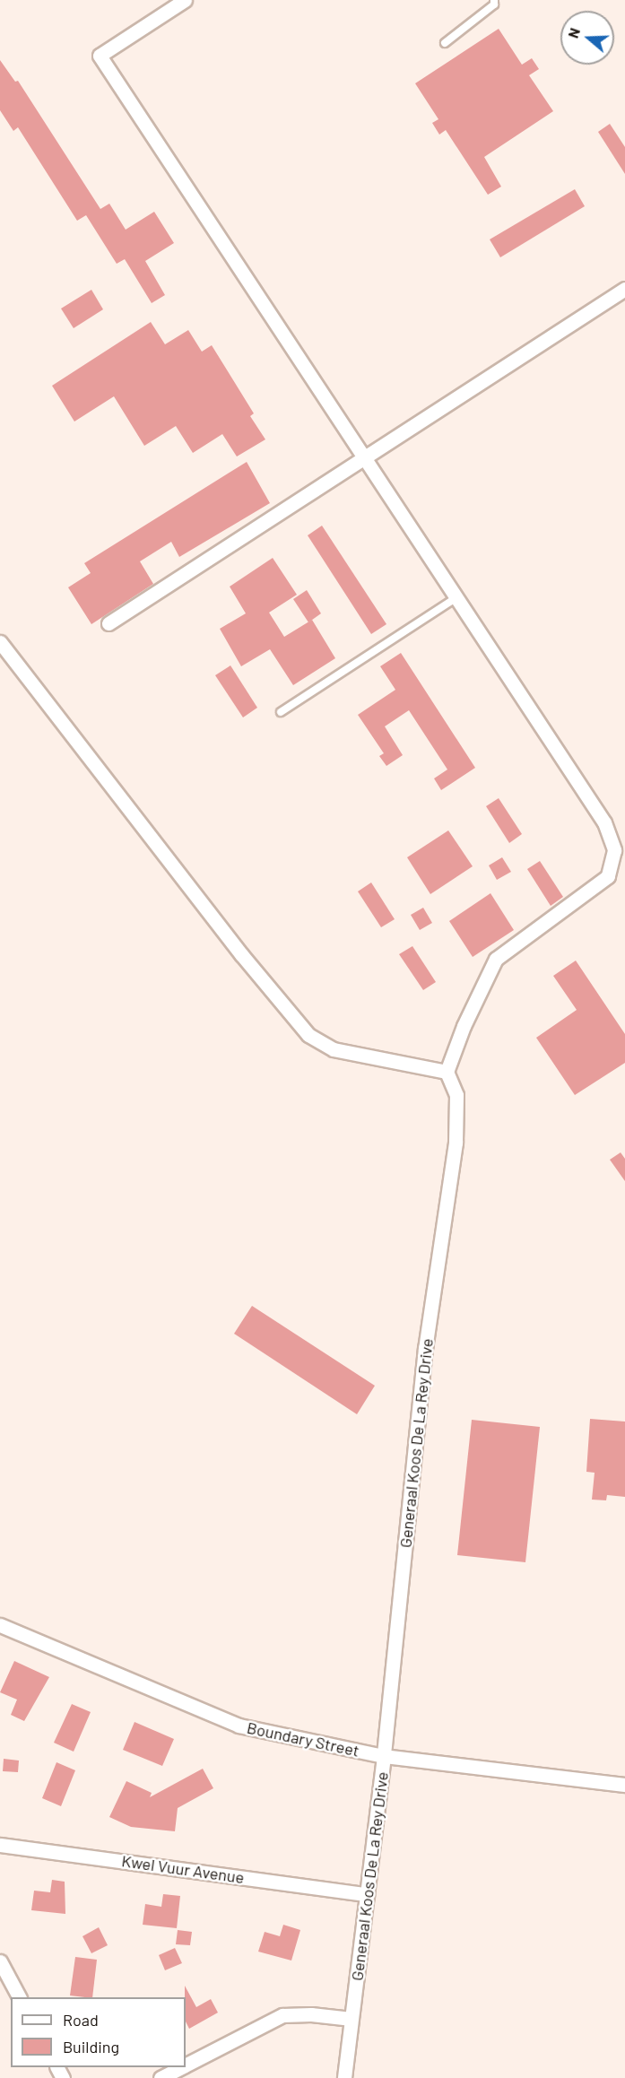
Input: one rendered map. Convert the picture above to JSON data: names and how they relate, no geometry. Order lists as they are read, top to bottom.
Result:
{
  "streets": {
    "street": ["Generaal Koos De La Rey Drive", "Boundary Street", "Kwel Vuur Avenue"]
  },
  "crossings": [
    ["Generaal Koos De La Rey Drive", "Boundary Street"],
    ["Generaal Koos De La Rey Drive", "Kwel Vuur Avenue"]
  ],
  "legend": ["Road", "Building"],
  "north": "left"
}
